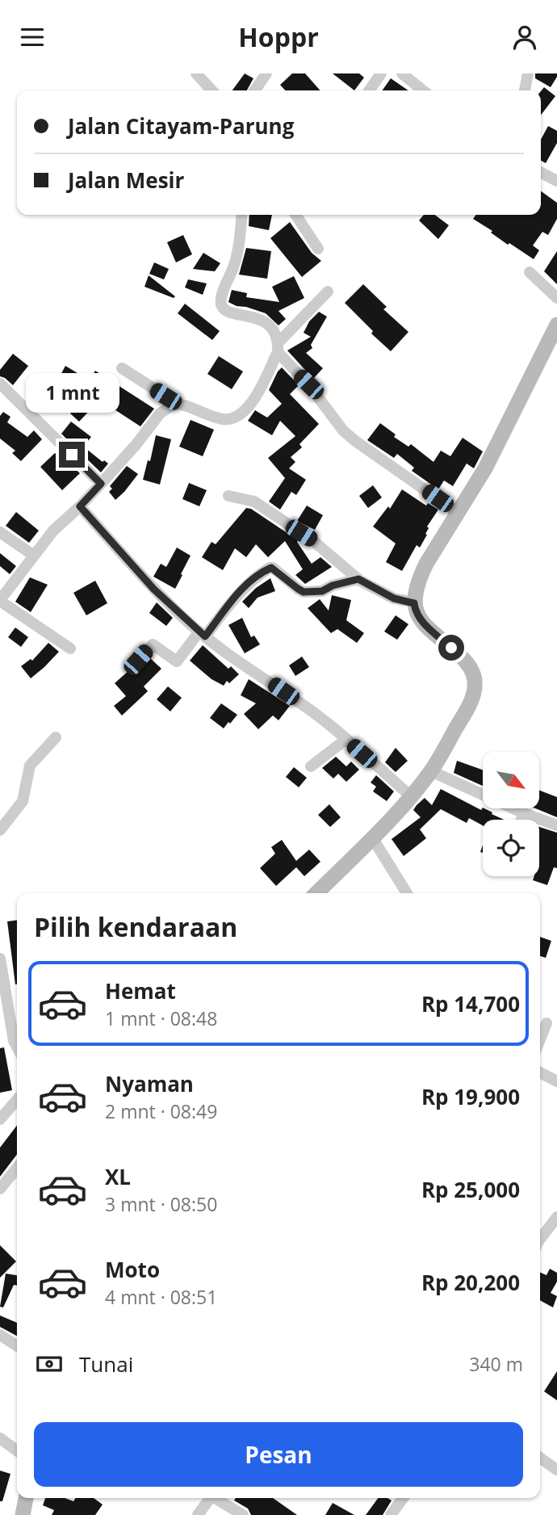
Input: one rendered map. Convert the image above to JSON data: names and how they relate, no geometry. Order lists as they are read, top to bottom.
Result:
{
  "north": "bottom right",
  "page": {
    "header": "Hoppr",
    "banner": ["Jalan Citayam-Parung", "Jalan Mesir"],
    "bubble": "1 mnt",
    "heading": "Pilih kendaraan",
    "list": [
      {
        "name": "Hemat",
        "note": "1 mnt · 08:48",
        "value": "Rp 14,700"
      },
      {
        "name": "Nyaman",
        "note": "2 mnt · 08:49",
        "value": "Rp 19,900"
      },
      {
        "name": "XL",
        "note": "3 mnt · 08:50",
        "value": "Rp 25,000"
      },
      {
        "name": "Moto",
        "note": "4 mnt · 08:51",
        "value": "Rp 20,200"
      }
    ],
    "pay": ["Tunai", "340 m"],
    "buttons": "Pesan"
  }
}
